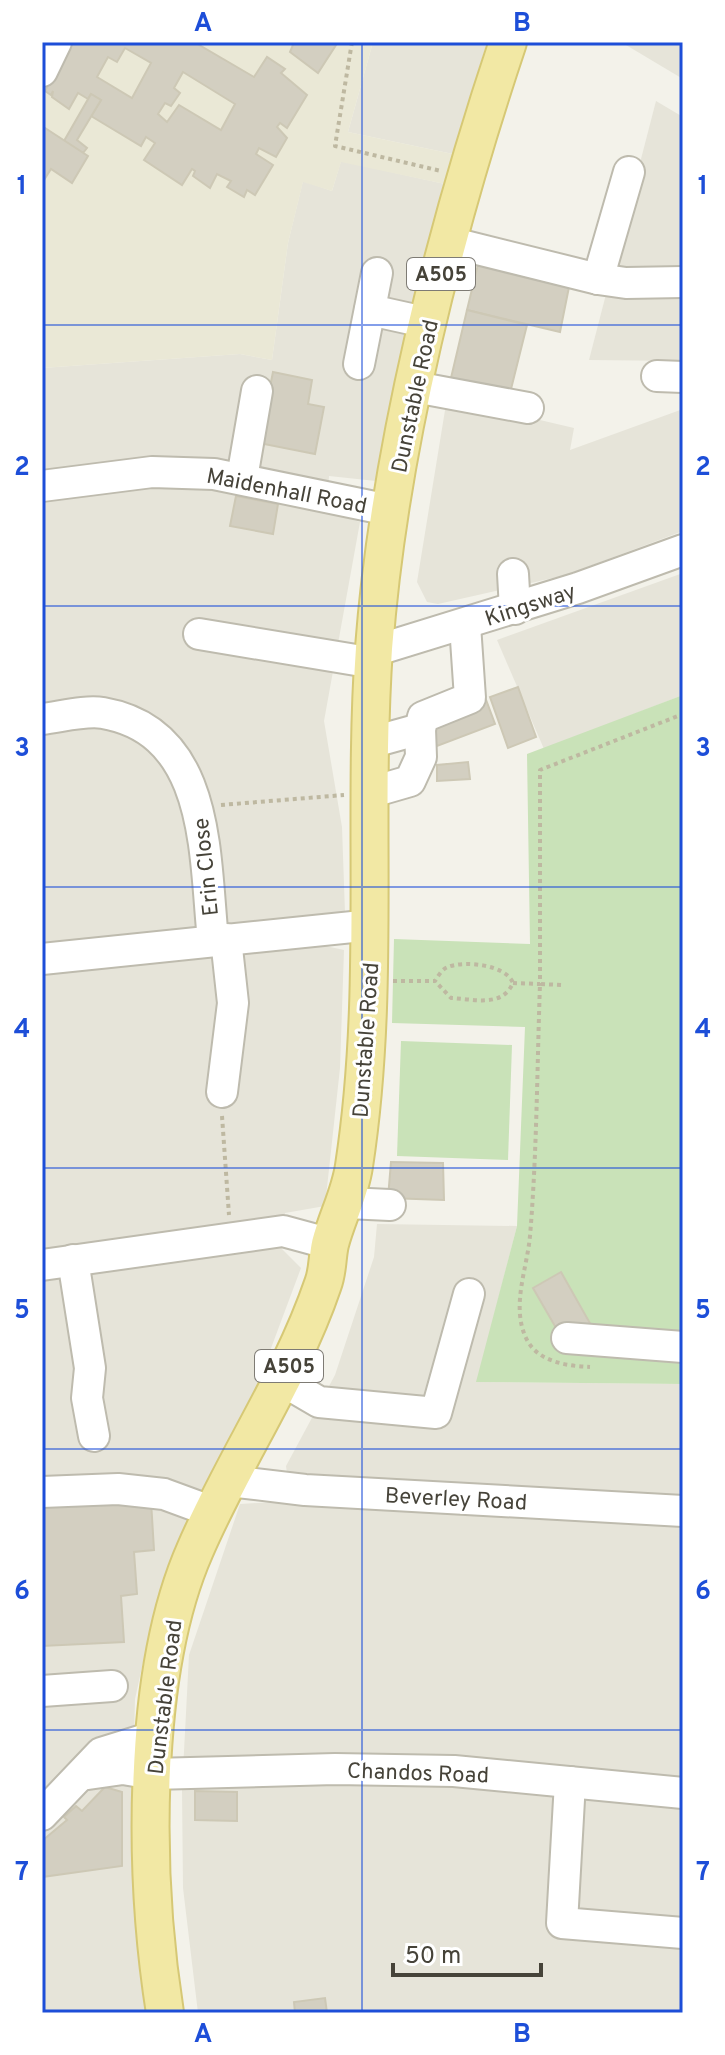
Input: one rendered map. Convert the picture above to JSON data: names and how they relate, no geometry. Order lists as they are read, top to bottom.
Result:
{
  "streets": {
    "main road": ["A505", "Dunstable Road"],
    "street": [
      "Maidenhall Road",
      "Kingsway",
      "Erin Close",
      "Beverley Road",
      "Chandos Road"
    ]
  },
  "crossings": [
    ["Dunstable Road", "Maidenhall Road"],
    ["Dunstable Road", "Kingsway"],
    ["Dunstable Road", "Beverley Road"],
    ["Dunstable Road", "Chandos Road"]
  ],
  "scale_bar": "50 m",
  "grid": {
    "columns": ["A", "B"],
    "rows": [
      "1",
      "2",
      "3",
      "4",
      "5",
      "6",
      "7"
    ]
  }
}
